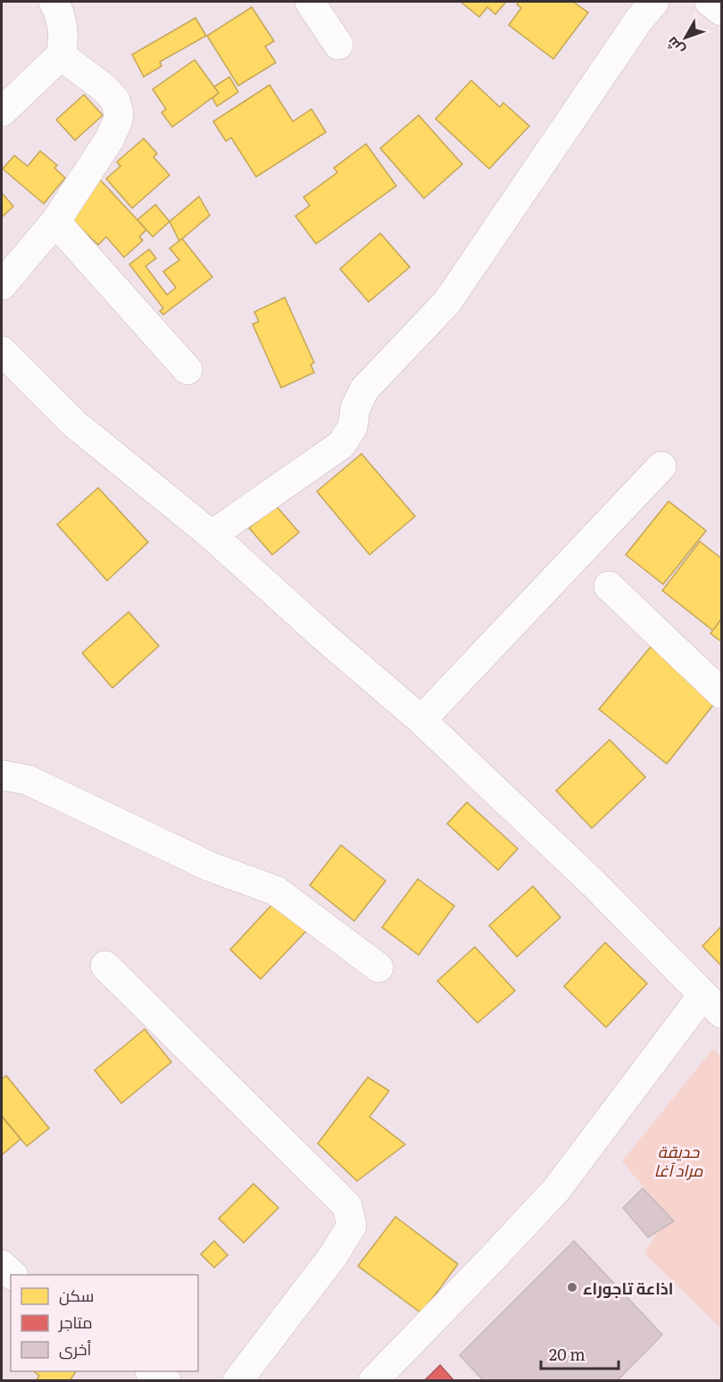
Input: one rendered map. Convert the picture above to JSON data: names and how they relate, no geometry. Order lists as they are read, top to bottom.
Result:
{
  "parks": ["حديقة مراد آغا"],
  "places": ["اذاعة تاجوراء"],
  "legend": ["سكن", "متاجر", "أخرى"],
  "scale_bar": "20 m",
  "north": "bottom left"
}
